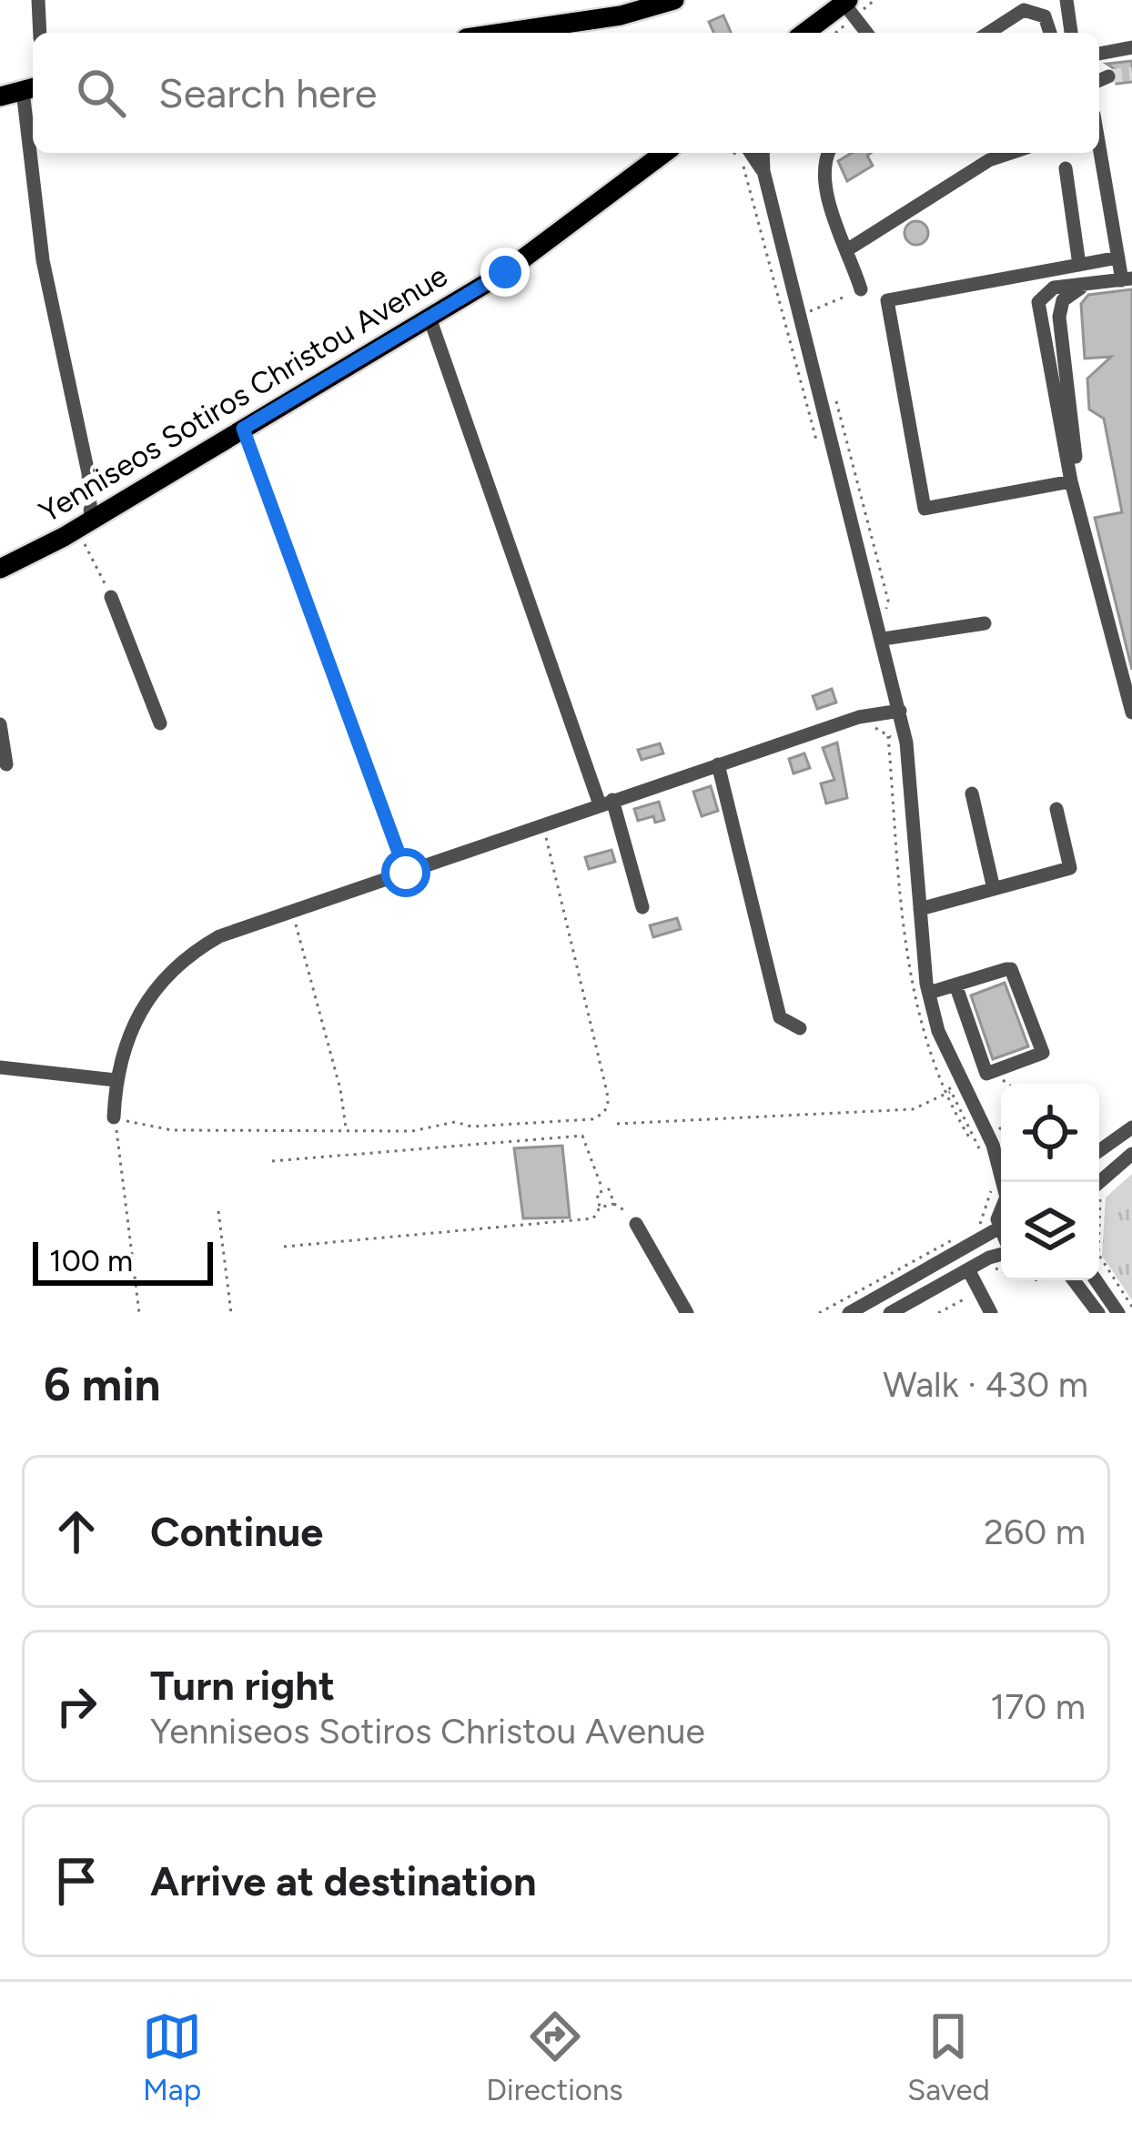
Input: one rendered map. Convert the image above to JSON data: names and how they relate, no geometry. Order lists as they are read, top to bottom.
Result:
{
  "streets": {
    "main road": ["Yenniseos Sotiros Christou Avenue"]
  },
  "scale_bar": "100 m",
  "page": {
    "search": "Search here",
    "scale": "100 m",
    "heading": ["6 min", "Walk · 430 m"],
    "list": [
      ["Continue", "260 m"],
      ["Turn right", "Yenniseos Sotiros Christou Avenue", "170 m"],
      "Arrive at destination"
    ],
    "nav": ["Map", "Directions", "Saved"]
  }
}
